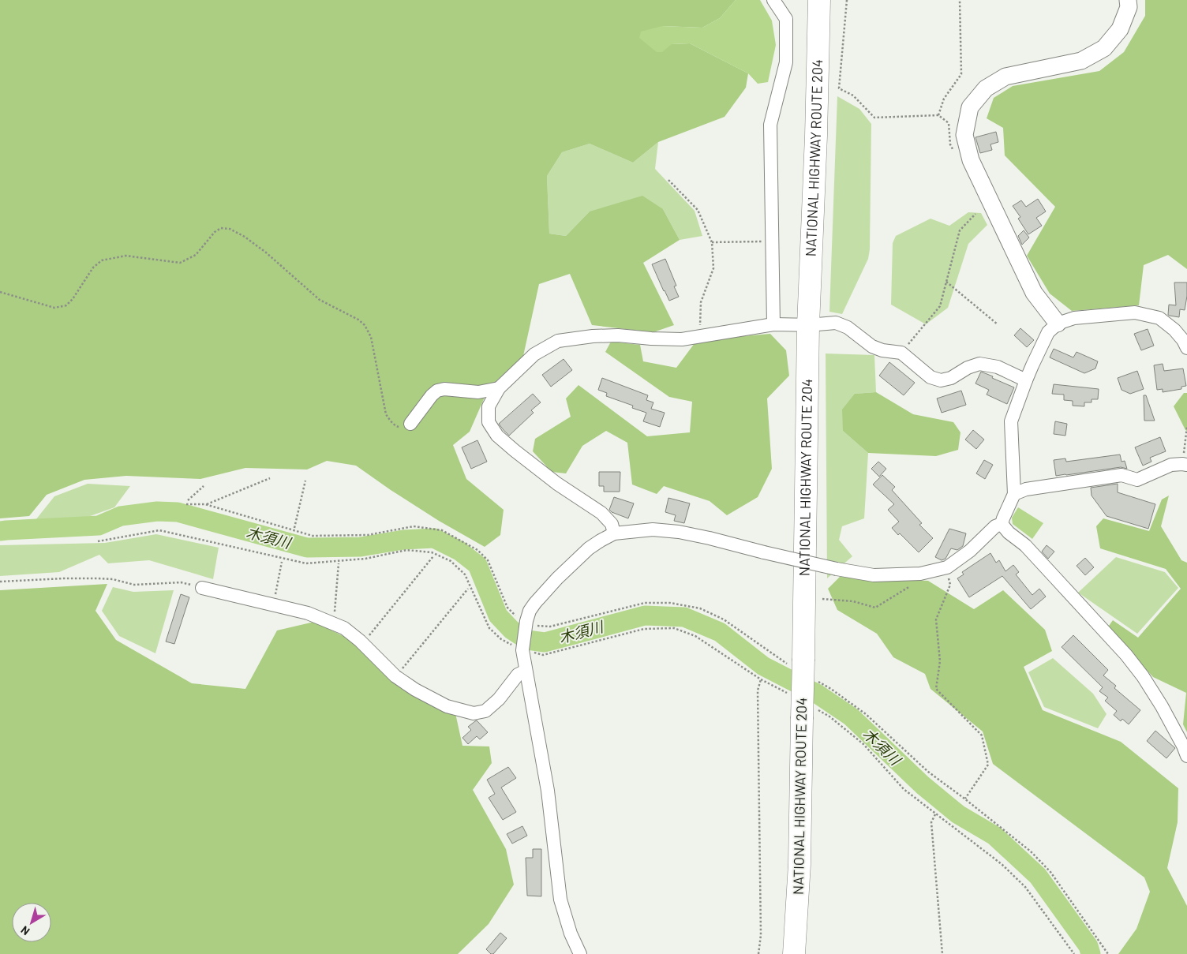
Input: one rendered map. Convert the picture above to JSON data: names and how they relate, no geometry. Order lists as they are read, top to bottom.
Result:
{
  "streets": {
    "highway": ["NATIONAL HIGHWAY ROUTE 204"]
  },
  "water": ["木須川"],
  "north": "bottom left"
}
